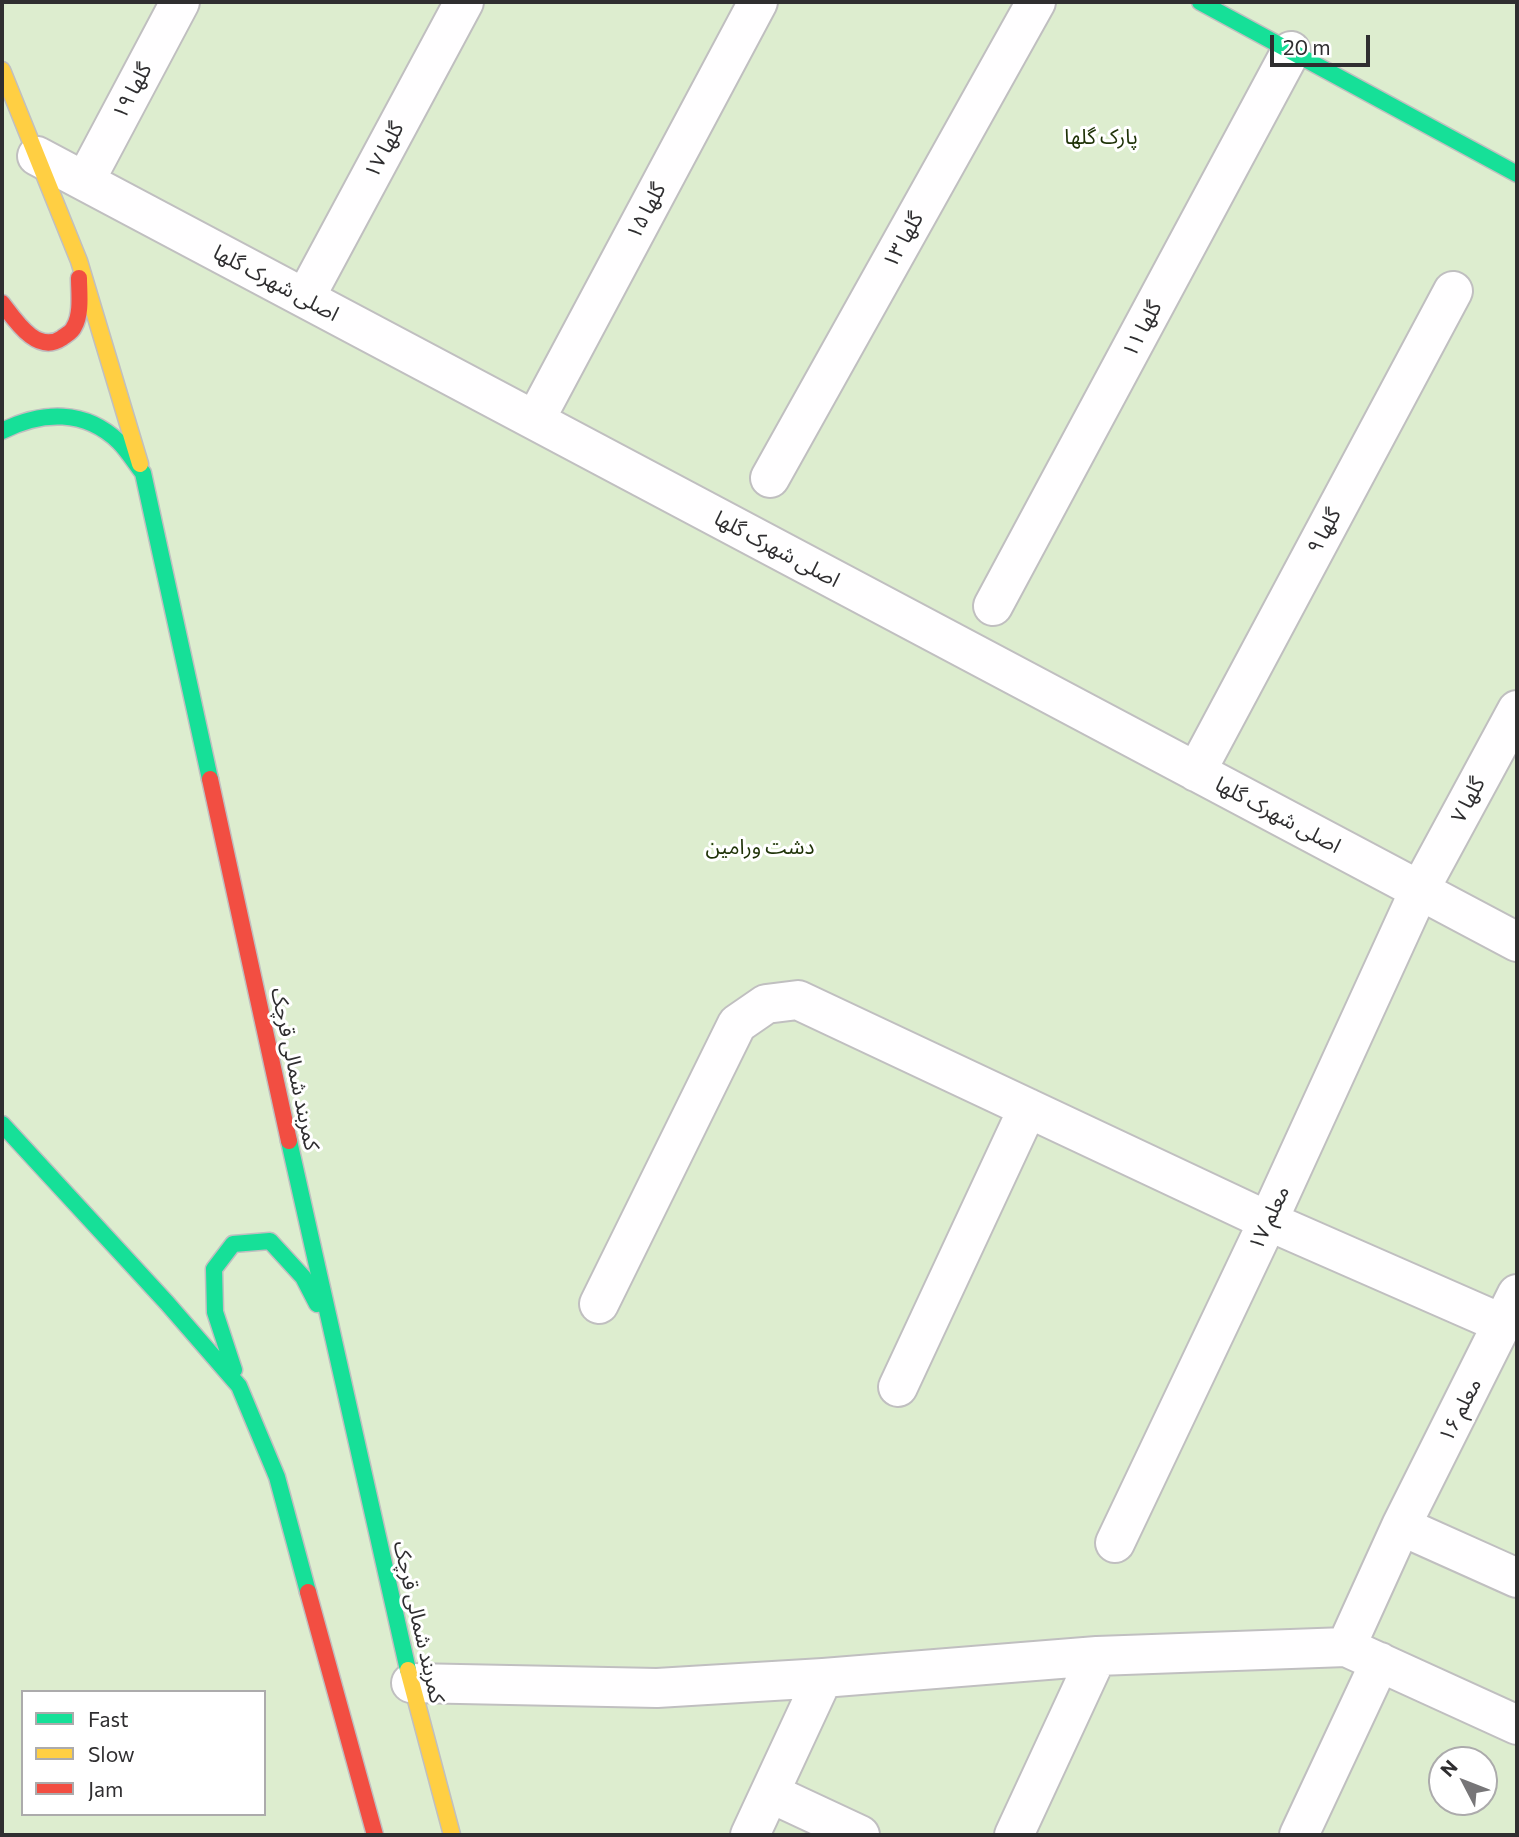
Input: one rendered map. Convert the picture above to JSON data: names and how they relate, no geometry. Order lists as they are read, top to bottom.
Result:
{
  "streets": {
    "main road": ["کمربند شمالی قرچک"],
    "street": [
      "گلها ۱۹",
      "گلها ۱۷",
      "گلها ۱۵",
      "گلها ۱۳",
      "اصلی شهرک گلها",
      "گلها ۱۱",
      "گلها ۹",
      "گلها ۷",
      "معلم ۱۷",
      "معلم ۱۶"
    ]
  },
  "crossings": [
    ["گلها ۱۹", "اصلی شهرک گلها"],
    ["گلها ۱۷", "اصلی شهرک گلها"],
    ["گلها ۱۵", "اصلی شهرک گلها"],
    ["اصلی شهرک گلها", "گلها ۹"],
    ["اصلی شهرک گلها", "گلها ۷"],
    ["اصلی شهرک گلها", "معلم ۱۷"],
    ["گلها ۷", "معلم ۱۷"]
  ],
  "parks": ["پارک گلها", "دشت ورامین"],
  "legend": ["Fast", "Slow", "Jam"],
  "scale_bar": "20 m",
  "north": "top left"
}
